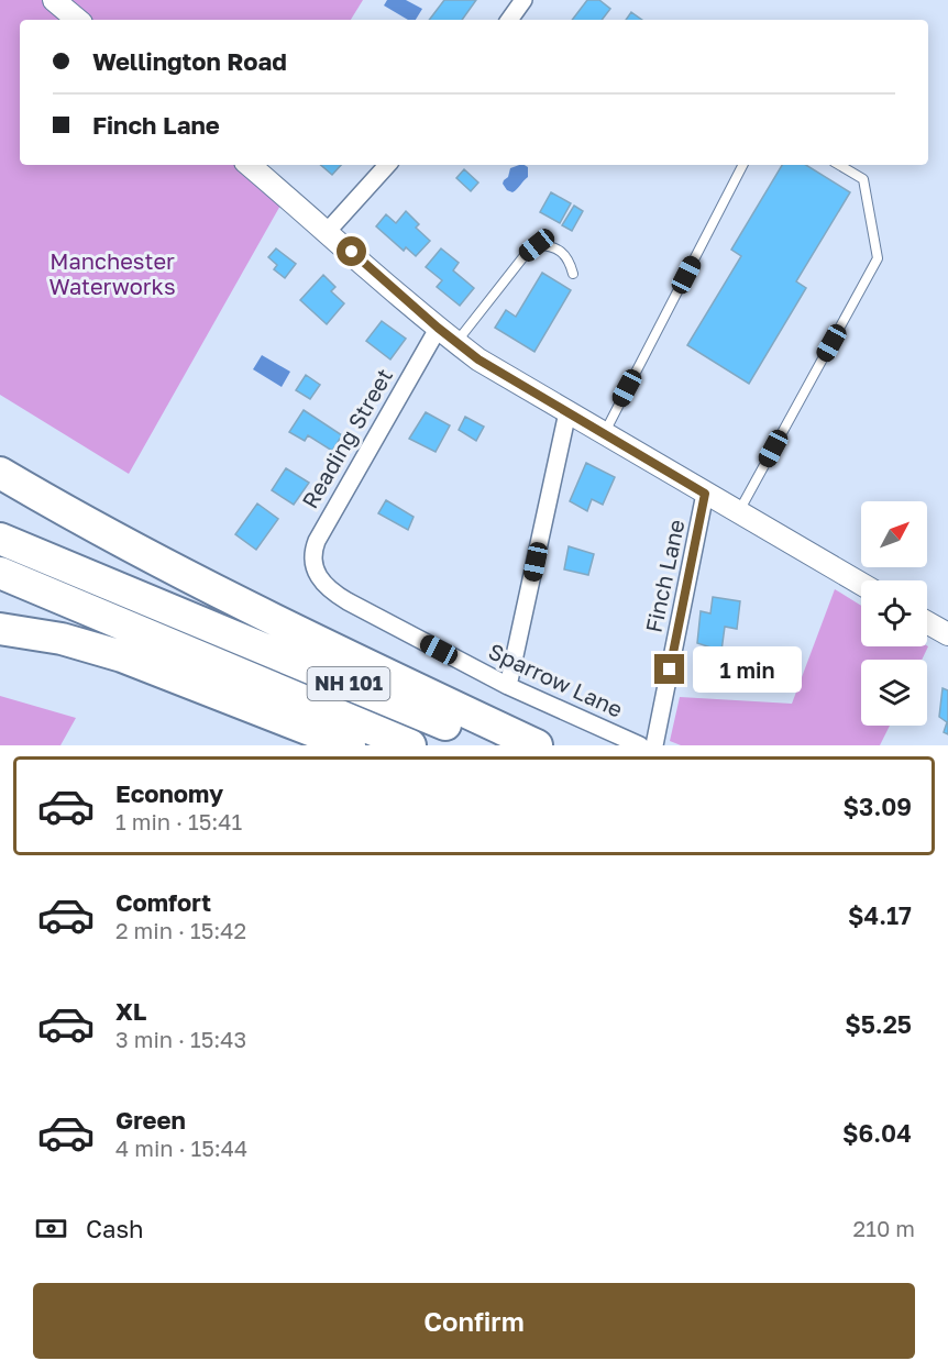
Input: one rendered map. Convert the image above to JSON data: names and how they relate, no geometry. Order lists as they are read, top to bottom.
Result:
{
  "streets": {
    "highway": ["NH 101"],
    "street": ["Reading Street", "Finch Lane", "Sparrow Lane"]
  },
  "crossings": [
    ["Reading Street", "Sparrow Lane"]
  ],
  "parks": ["Manchester Waterworks"],
  "north": "top right",
  "page": {
    "banner": ["Wellington Road", "Finch Lane"],
    "bubble": "1 min",
    "list": [
      {
        "name": "Economy",
        "note": "1 min · 15:41",
        "value": "$3.09"
      },
      {
        "name": "Comfort",
        "note": "2 min · 15:42",
        "value": "$4.17"
      },
      {
        "name": "XL",
        "note": "3 min · 15:43",
        "value": "$5.25"
      },
      {
        "name": "Green",
        "note": "4 min · 15:44",
        "value": "$6.04"
      }
    ],
    "pay": ["Cash", "210 m"],
    "buttons": "Confirm"
  }
}
